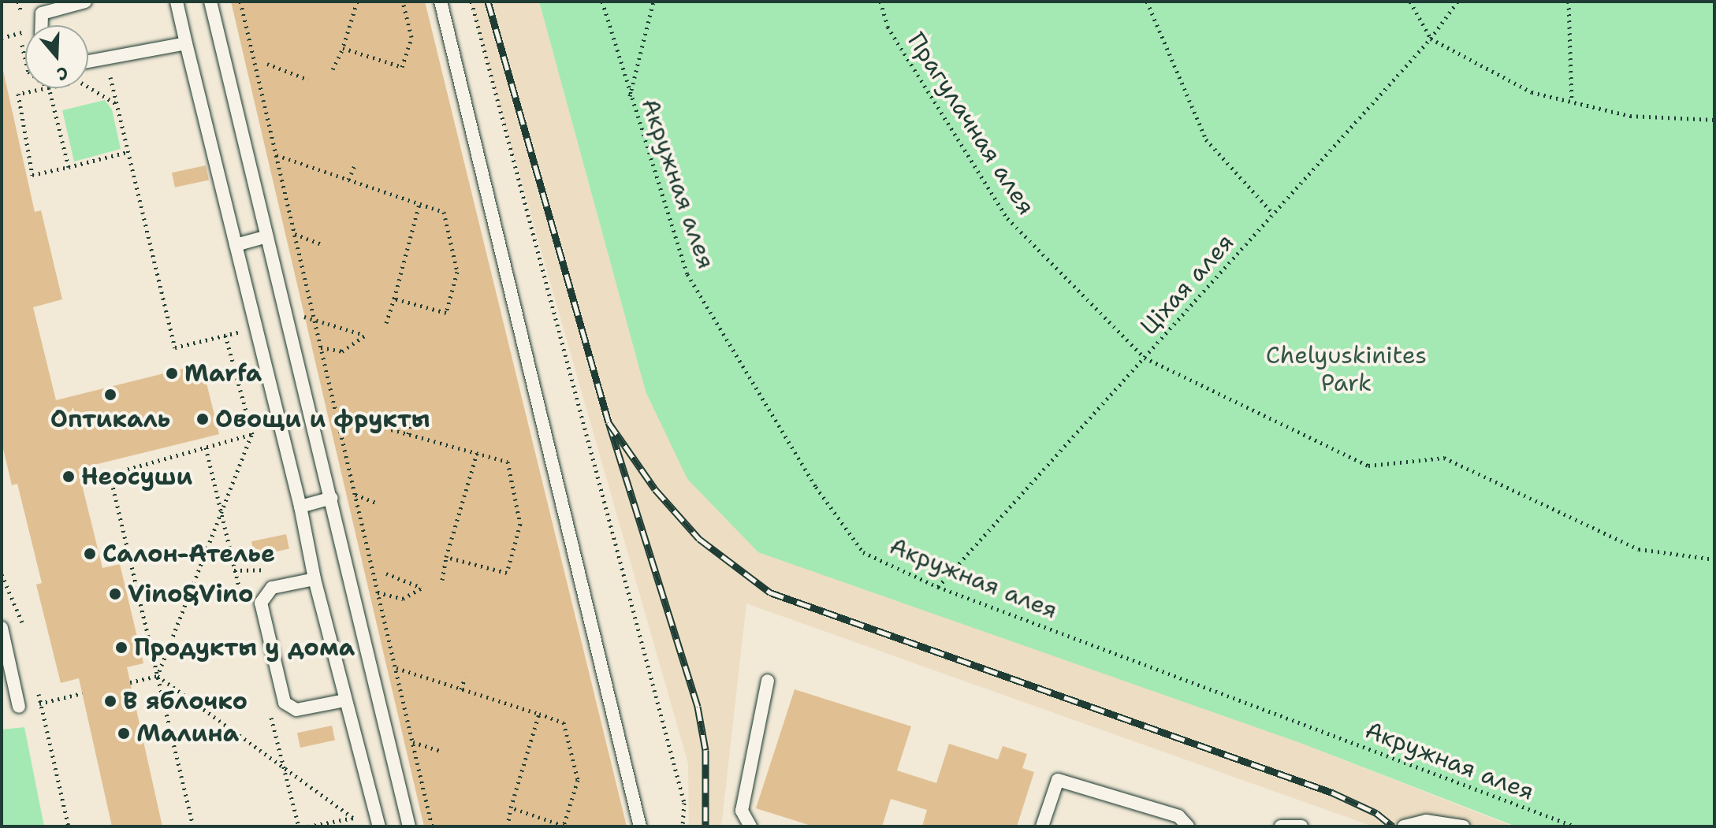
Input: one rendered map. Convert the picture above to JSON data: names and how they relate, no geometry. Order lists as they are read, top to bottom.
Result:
{
  "streets": {
    "path": ["Прагулачная алея", "Акружная алея", "Ціхая алея"]
  },
  "crossings": [
    ["Прагулачная алея", "Ціхая алея"],
    ["Акружная алея", "Ціхая алея"]
  ],
  "parks": ["Chelyuskinites Park"],
  "places": [
    "Marfa",
    "Оптикаль",
    "Овощи и фрукты",
    "Неосуши",
    "Салон-Ателье",
    "Vino&Vino",
    "Продукты у дома",
    "В яблочко",
    "Малина"
  ],
  "north": "bottom"
}
